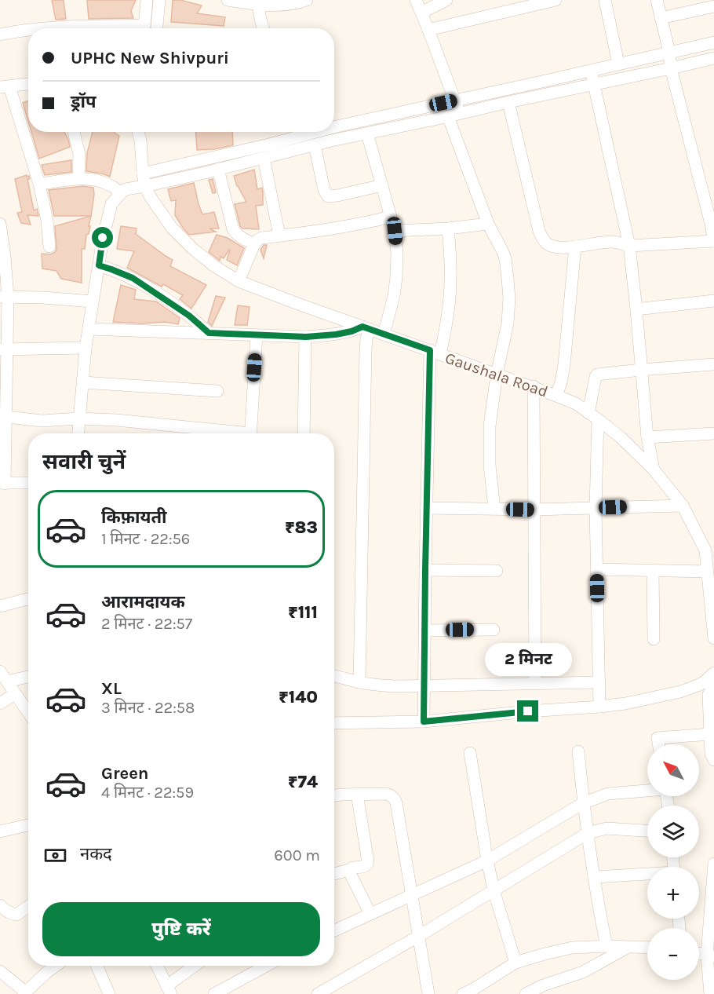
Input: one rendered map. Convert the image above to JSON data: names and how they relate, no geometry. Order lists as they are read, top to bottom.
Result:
{
  "streets": {
    "street": ["Gaushala Road"]
  },
  "north": "top left",
  "page": {
    "banner": ["UPHC New Shivpuri", "ड्रॉप"],
    "heading": "सवारी चुनें",
    "list": [
      {
        "name": "किफ़ायती",
        "note": "1 मिनट · 22:56",
        "value": "₹83"
      },
      {
        "name": "आरामदायक",
        "note": "2 मिनट · 22:57",
        "value": "₹111"
      },
      {
        "name": "XL",
        "note": "3 मिनट · 22:58",
        "value": "₹140"
      },
      {
        "name": "Green",
        "note": "4 मिनट · 22:59",
        "value": "₹74"
      }
    ],
    "bubble": "2 मिनट",
    "map_buttons": ["+", "−"],
    "pay": ["नकद", "600 m"],
    "buttons": "पुष्टि करें"
  }
}
